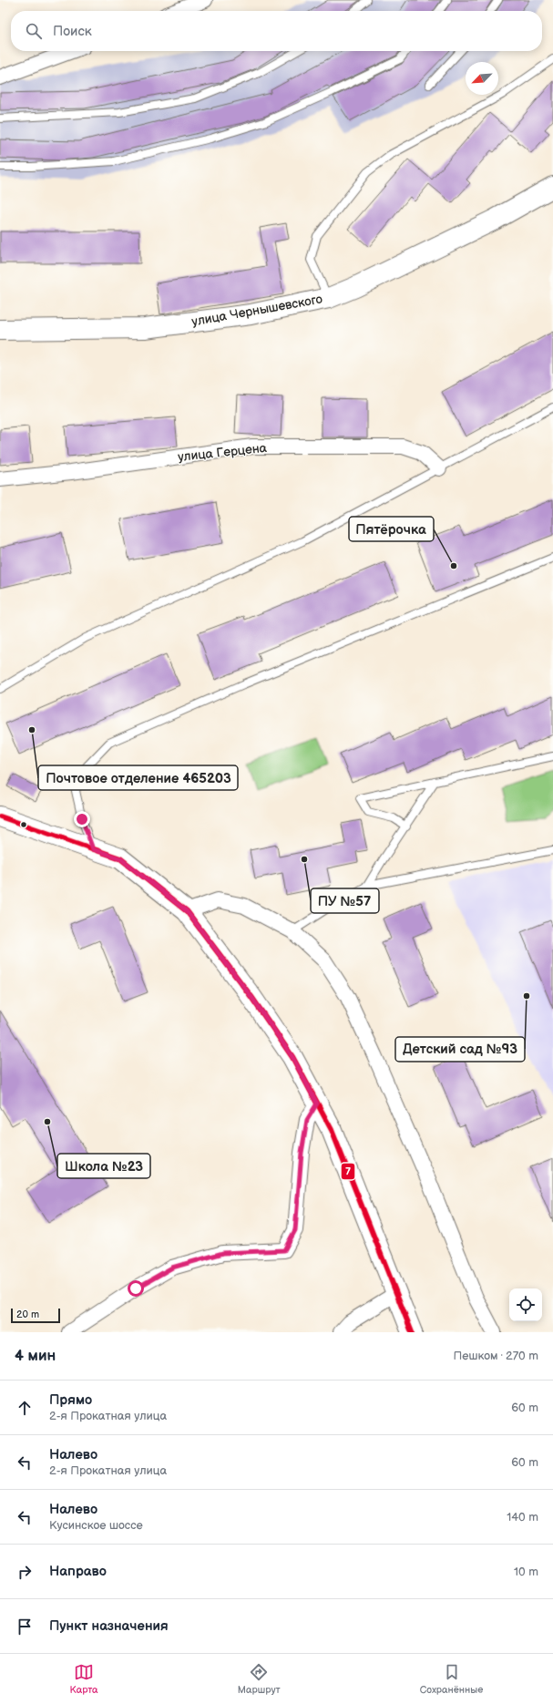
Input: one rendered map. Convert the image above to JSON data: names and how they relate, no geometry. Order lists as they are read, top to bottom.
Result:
{
  "streets": {
    "main road": ["улица Чернышевского"],
    "street": ["улица Герцена"]
  },
  "places": [
    "Пятёрочка",
    "Почтовое отделение 465203",
    "ПУ №57",
    "Детский сад №93",
    "Школа №23"
  ],
  "lines": ["transit line 7"],
  "scale_bar": "20 m",
  "north": "bottom left",
  "page": {
    "search": "Поиск",
    "scale": "20 m",
    "heading": ["4 мин", "Пешком · 270 m"],
    "list": [
      ["Прямо", "2-я Прокатная улица", "60 m"],
      ["Налево", "2-я Прокатная улица", "60 m"],
      ["Налево", "Кусинское шоссе", "140 m"],
      ["Направо", "10 m"],
      "Пункт назначения"
    ],
    "nav": ["Карта", "Маршрут", "Сохранённые"]
  }
}
